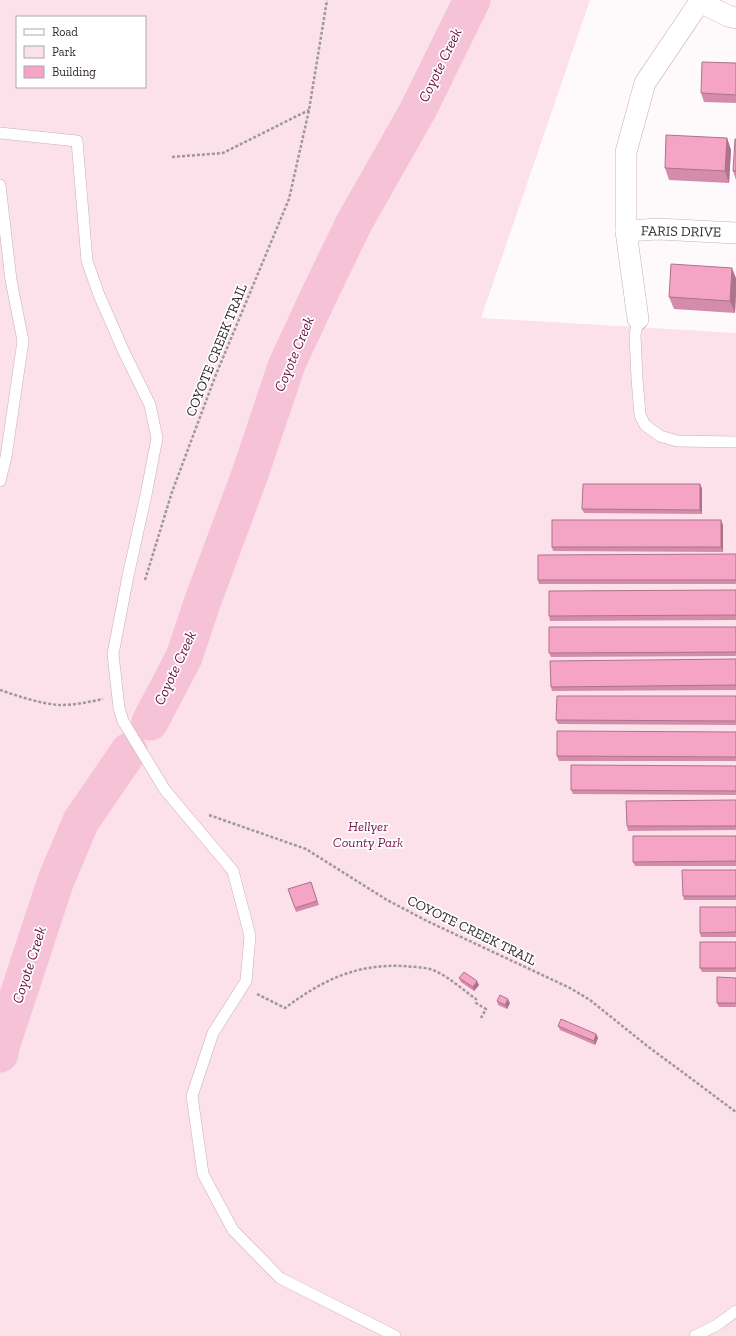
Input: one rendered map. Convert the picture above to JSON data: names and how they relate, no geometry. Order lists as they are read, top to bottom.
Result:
{
  "streets": {
    "street": ["FARIS DRIVE"],
    "path": ["COYOTE CREEK TRAIL"]
  },
  "water": ["Coyote Creek"],
  "parks": ["Hellyer County Park"],
  "legend": ["Road", "Park", "Building"]
}
